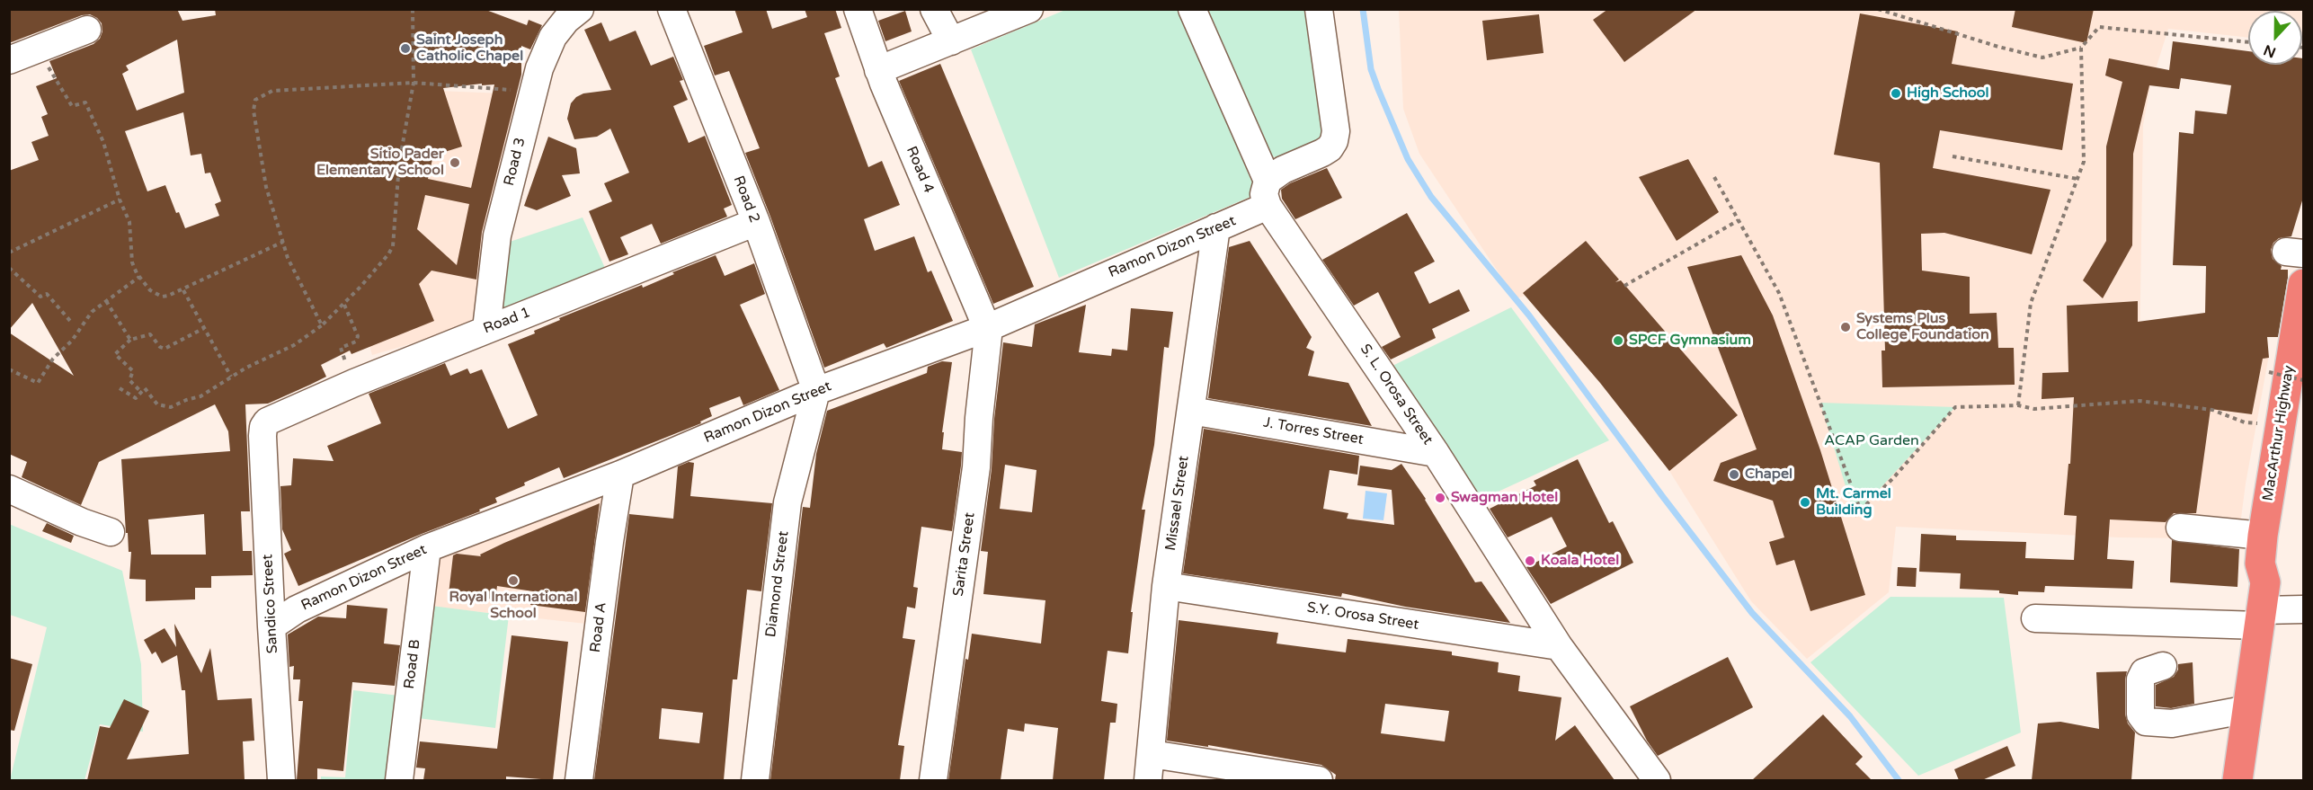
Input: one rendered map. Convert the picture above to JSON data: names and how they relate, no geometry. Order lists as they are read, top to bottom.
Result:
{
  "streets": {
    "highway": ["MacArthur Highway"],
    "street": [
      "Road 3",
      "Road 4",
      "Road 2",
      "Ramon Dizon Street",
      "Road 1",
      "S. L. Orosa Street",
      "J. Torres Street",
      "Missael Street",
      "Sarita Street",
      "Diamond Street",
      "Sandico Street",
      "S.Y. Orosa Street",
      "Road A",
      "Road B"
    ]
  },
  "crossings": [
    ["Road 3", "Road 1"],
    ["Road 4", "Ramon Dizon Street"],
    ["Road 4", "Sarita Street"],
    ["Road 2", "Ramon Dizon Street"],
    ["Road 2", "Road 1"],
    ["Road 2", "Diamond Street"],
    ["Ramon Dizon Street", "S. L. Orosa Street"],
    ["Ramon Dizon Street", "Missael Street"],
    ["Ramon Dizon Street", "Sarita Street"],
    ["Ramon Dizon Street", "Diamond Street"],
    ["Ramon Dizon Street", "Sandico Street"],
    ["Ramon Dizon Street", "Road A"],
    ["Ramon Dizon Street", "Road B"],
    ["Road 1", "Sandico Street"],
    ["S. L. Orosa Street", "J. Torres Street"],
    ["S. L. Orosa Street", "S.Y. Orosa Street"],
    ["J. Torres Street", "Missael Street"],
    ["Missael Street", "S.Y. Orosa Street"]
  ],
  "parks": ["ACAP Garden"],
  "places": [
    "Saint Joseph Catholic Chapel",
    "High School",
    "Sitio Pader Elementary School",
    "Systems Plus College Foundation",
    "SPCF Gymnasium",
    "Chapel",
    "Swagman Hotel",
    "Mt. Carmel Building",
    "Koala Hotel",
    "Royal International School"
  ],
  "north": "bottom"
}
